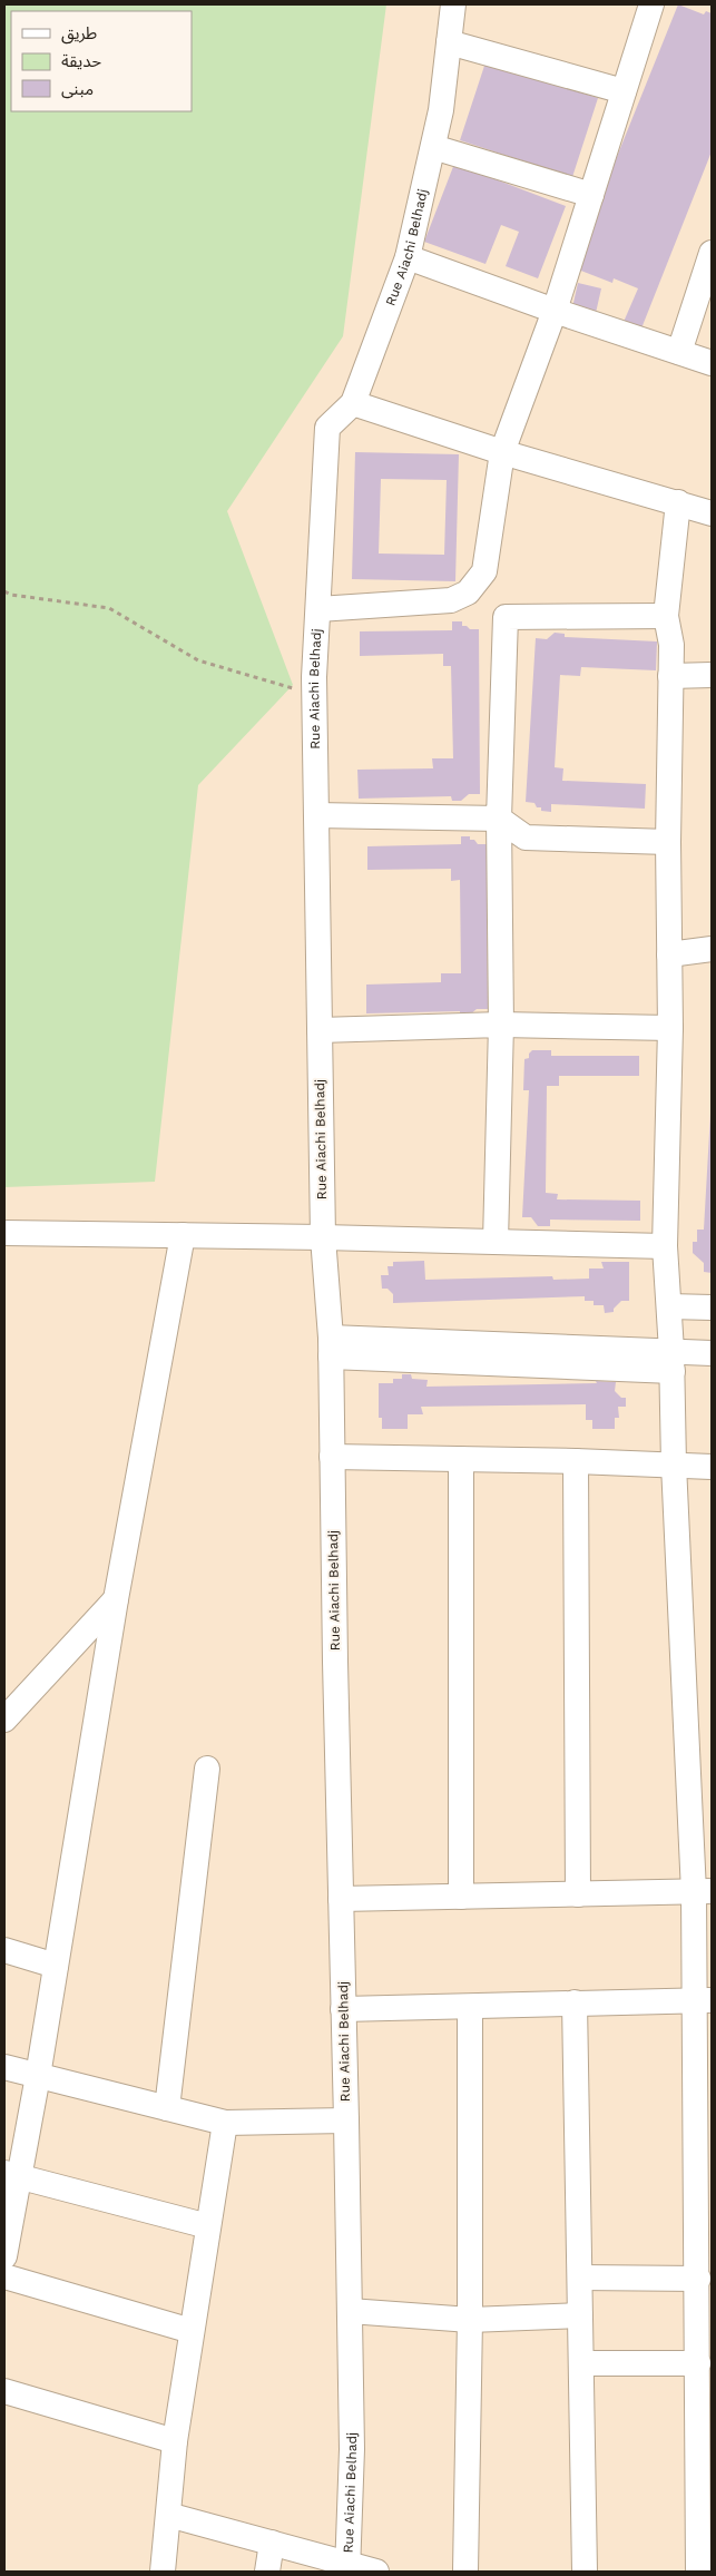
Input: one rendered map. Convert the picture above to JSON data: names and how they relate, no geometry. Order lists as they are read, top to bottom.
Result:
{
  "streets": {
    "street": ["Rue Aiachi Belhadj"]
  },
  "legend": ["طريق", "حديقة", "مبنى"]
}
